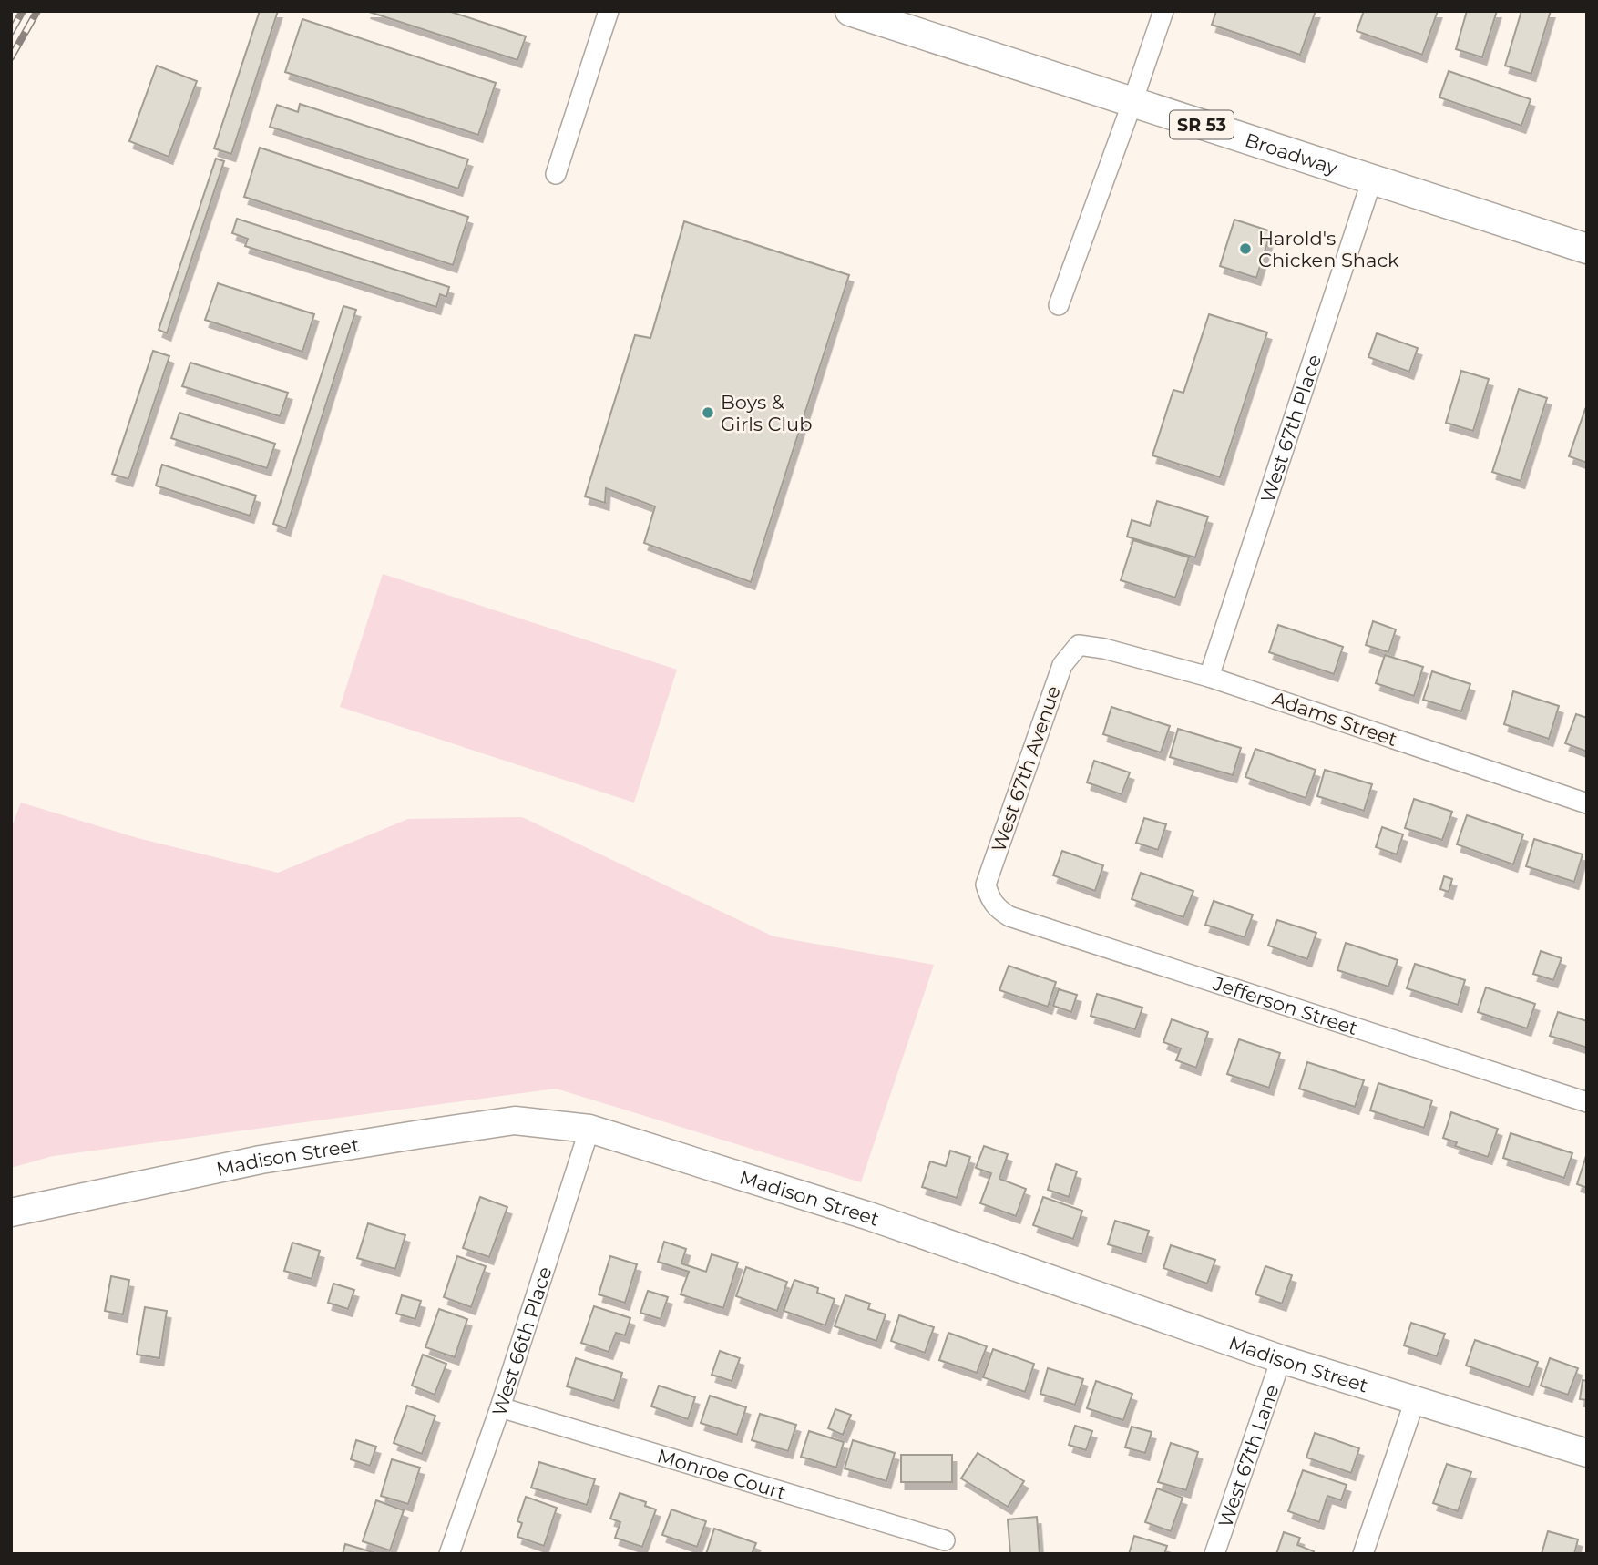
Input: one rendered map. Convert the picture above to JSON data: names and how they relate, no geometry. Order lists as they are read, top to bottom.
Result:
{
  "streets": {
    "main road": ["SR 53", "Broadway"],
    "street": [
      "West 67th Place",
      "Adams Street",
      "West 67th Avenue",
      "Jefferson Street",
      "Madison Street",
      "West 66th Place",
      "West 67th Lane",
      "Monroe Court"
    ]
  },
  "crossings": [
    ["Broadway", "West 67th Place"],
    ["West 67th Place", "Adams Street"],
    ["Adams Street", "West 67th Avenue"],
    ["West 67th Avenue", "Jefferson Street"],
    ["Madison Street", "West 66th Place"],
    ["Madison Street", "West 67th Lane"],
    ["West 66th Place", "Monroe Court"]
  ],
  "places": ["Harold's Chicken Shack", "Boys & Girls Club"]
}
